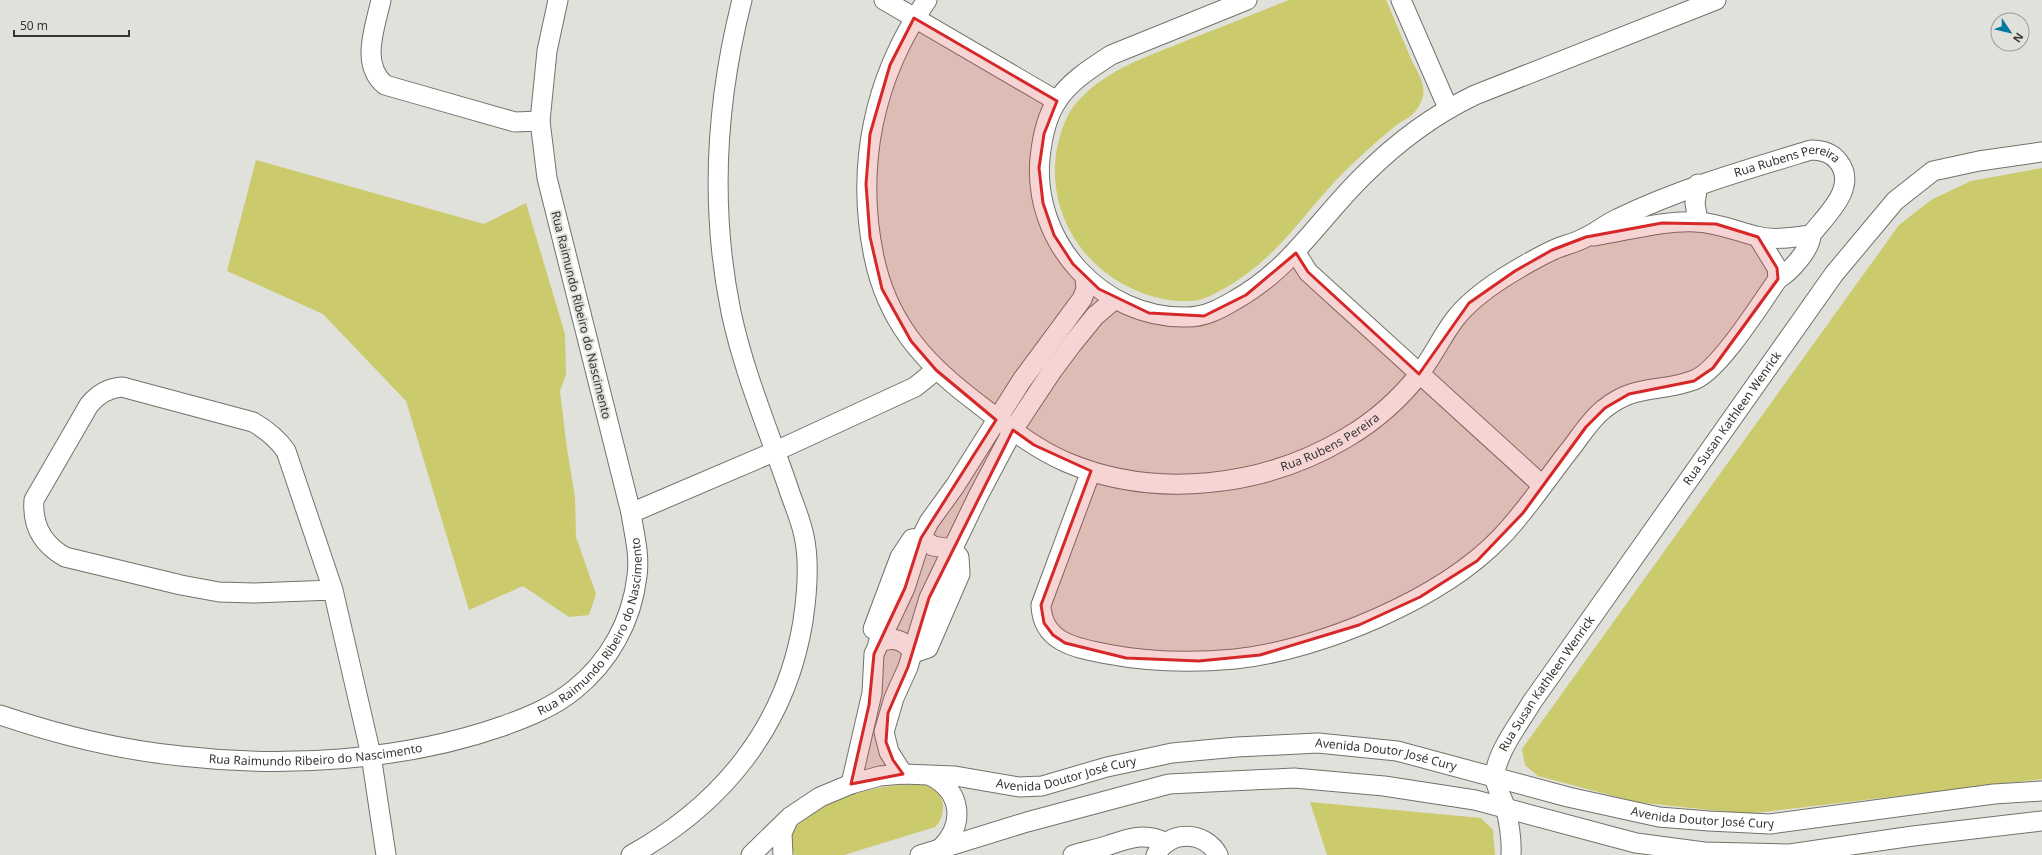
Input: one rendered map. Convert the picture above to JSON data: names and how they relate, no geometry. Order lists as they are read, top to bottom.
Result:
{
  "streets": {
    "street": [
      "Rua Rubens Pereira",
      "Rua Raimundo Ribeiro do Nascimento",
      "Rua Susan Kathleen Wenrick",
      "Avenida Doutor José Cury"
    ]
  },
  "crossings": [
    ["Rua Susan Kathleen Wenrick", "Avenida Doutor José Cury"]
  ],
  "scale_bar": "50 m",
  "north": "bottom right"
}
